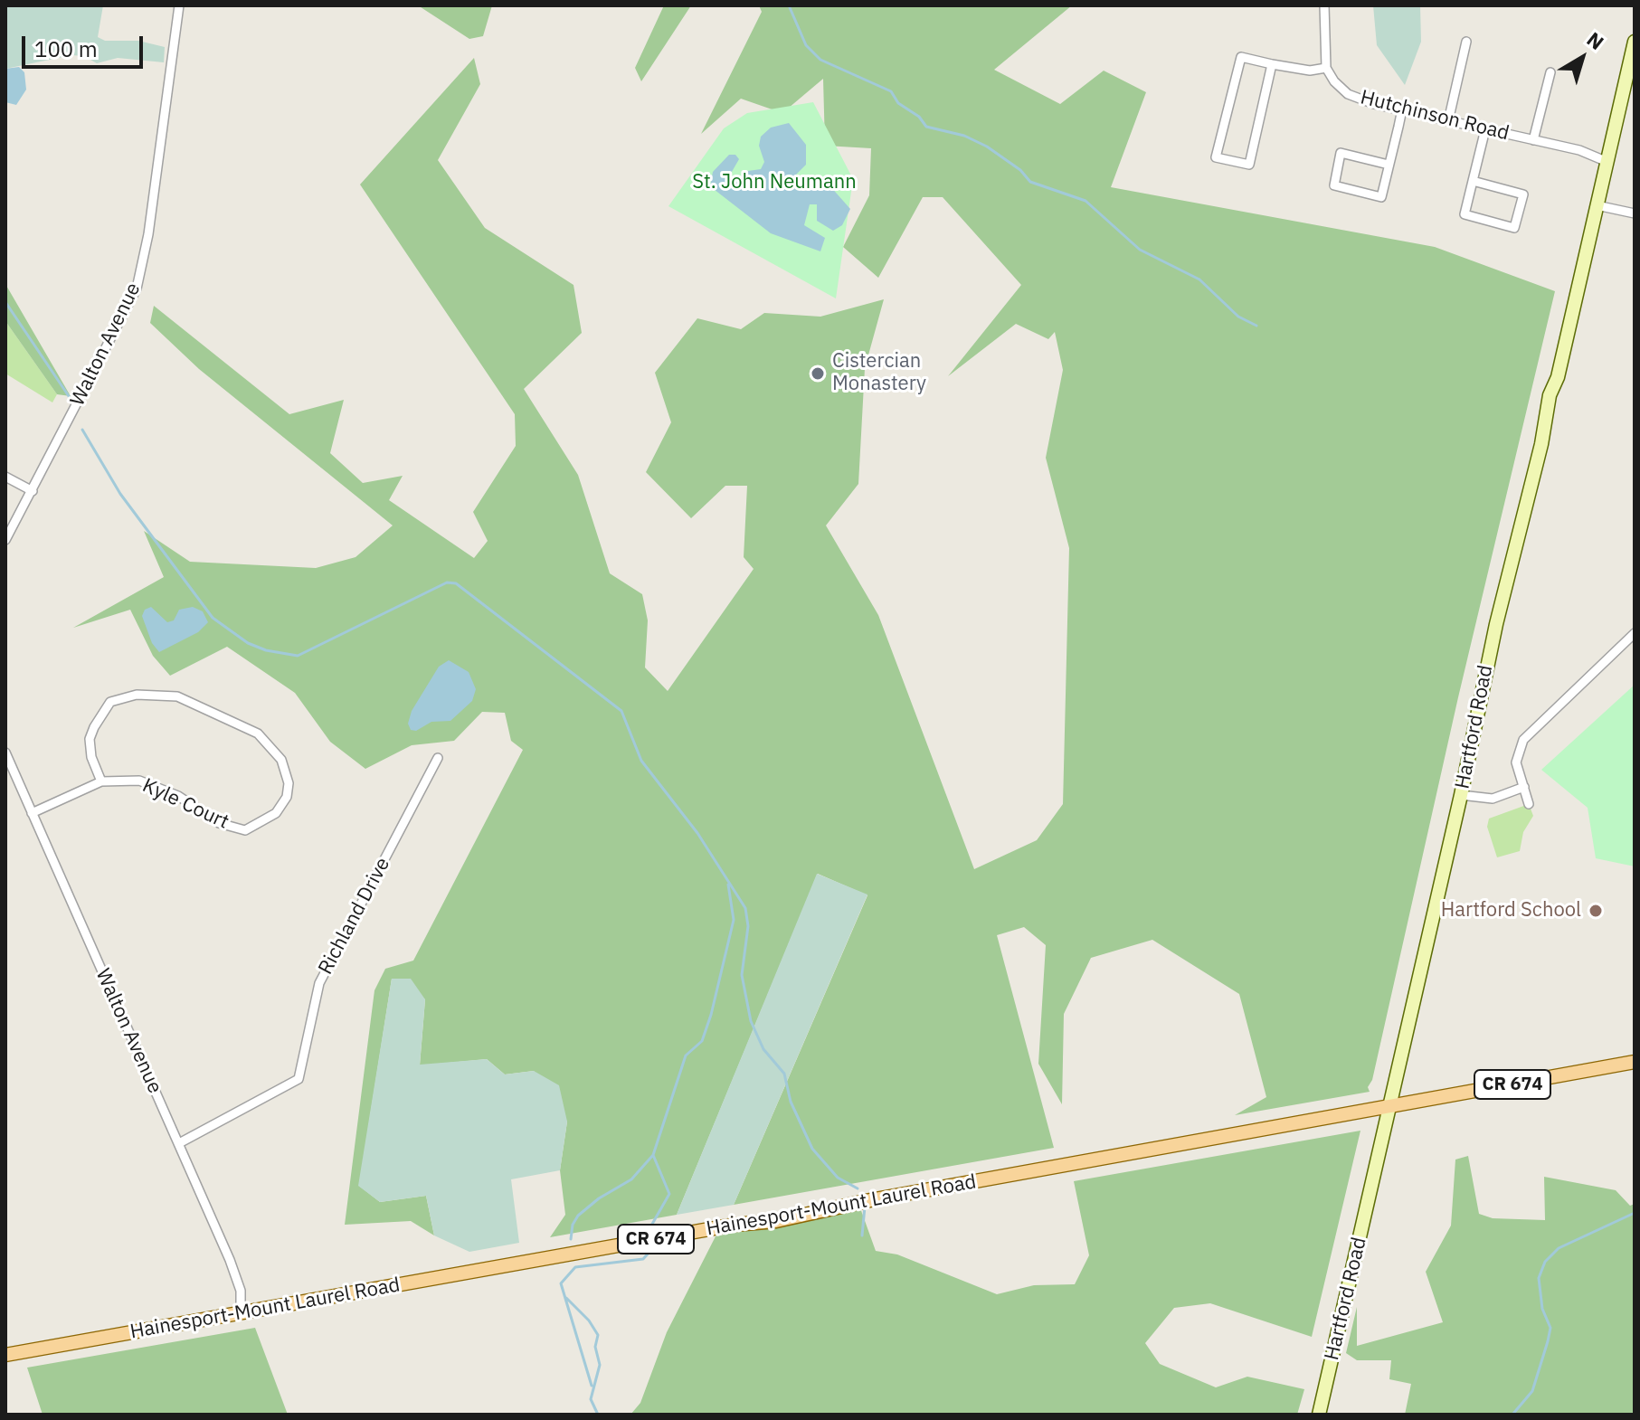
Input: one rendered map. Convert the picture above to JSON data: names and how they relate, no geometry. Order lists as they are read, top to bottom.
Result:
{
  "streets": {
    "main road": ["CR 674", "Hainesport-Mount Laurel Road"],
    "street": [
      "Hutchinson Road",
      "Walton Avenue",
      "Hartford Road",
      "Kyle Court",
      "Richland Drive"
    ]
  },
  "crossings": [
    ["Hutchinson Road", "Hartford Road"],
    ["Walton Avenue", "Kyle Court"],
    ["Walton Avenue", "Richland Drive"],
    ["Walton Avenue", "Hainesport-Mount Laurel Road"],
    ["Hartford Road", "Hainesport-Mount Laurel Road"]
  ],
  "parks": ["St. John Neumann"],
  "places": ["Cistercian Monastery", "Hartford School"],
  "scale_bar": "100 m",
  "north": "top right"
}
